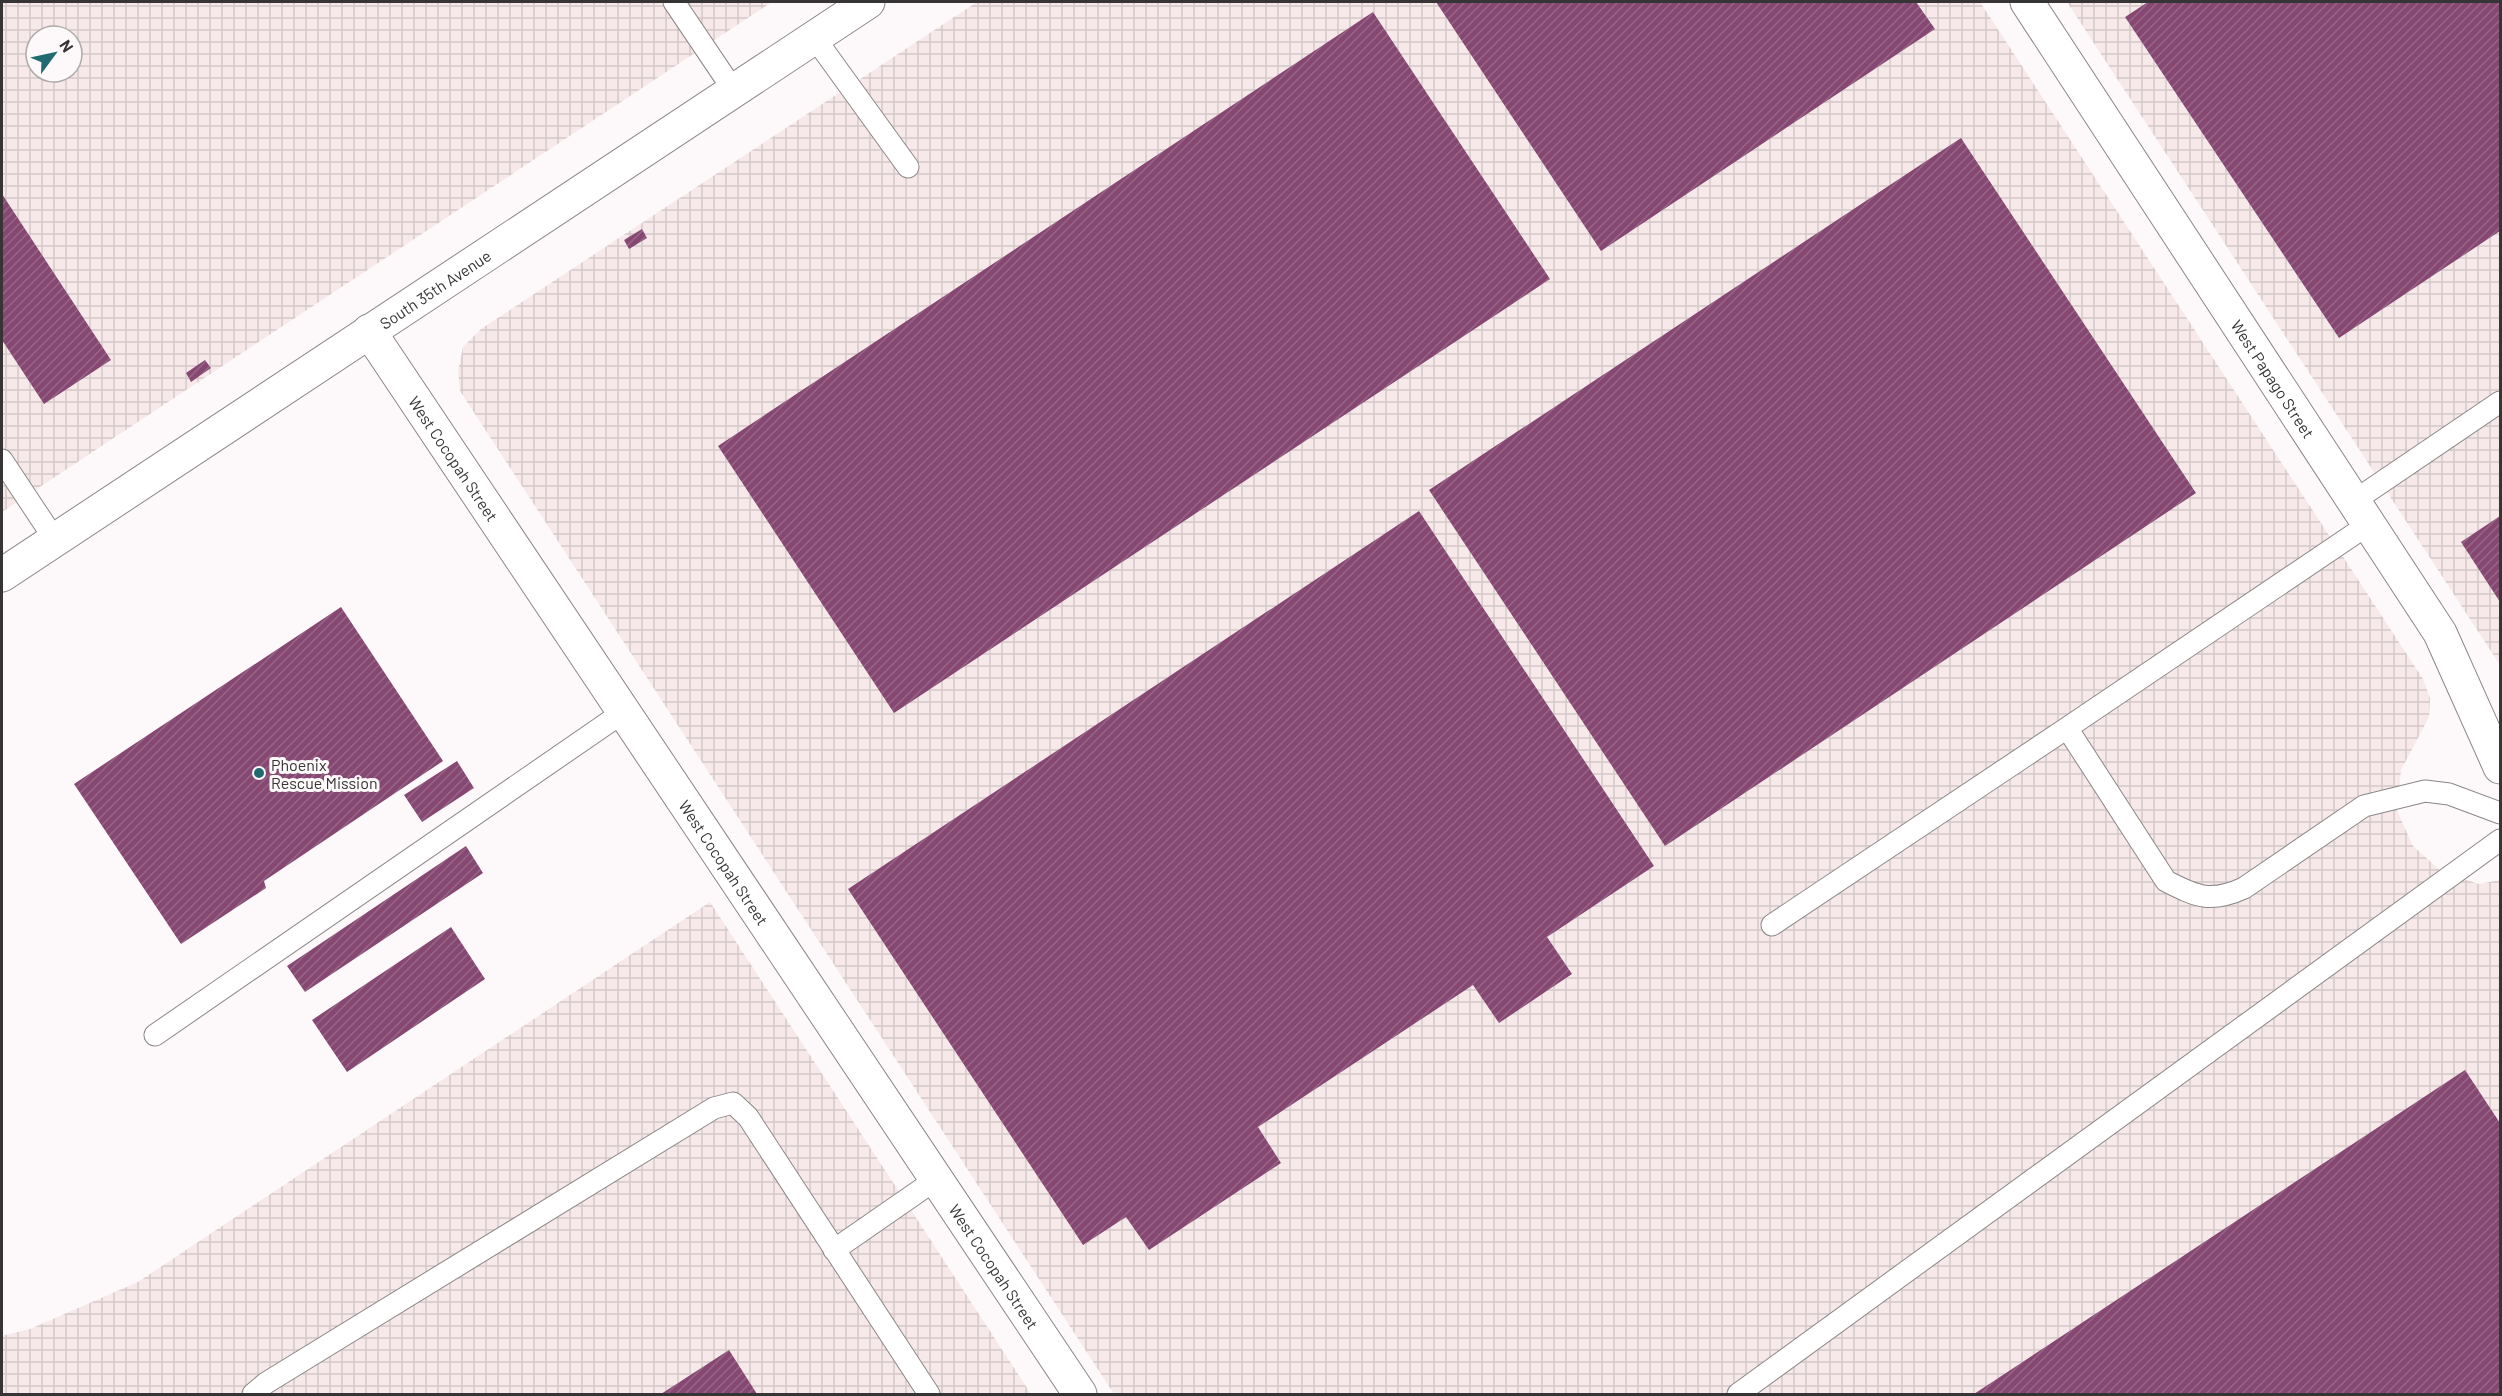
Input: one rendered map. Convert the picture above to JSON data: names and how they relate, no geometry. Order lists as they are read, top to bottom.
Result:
{
  "streets": {
    "street": ["South 35th Avenue", "West Papago Street", "West Cocopah Street"]
  },
  "crossings": [
    ["South 35th Avenue", "West Cocopah Street"]
  ],
  "places": ["Phoenix Rescue Mission"],
  "north": "top right"
}
